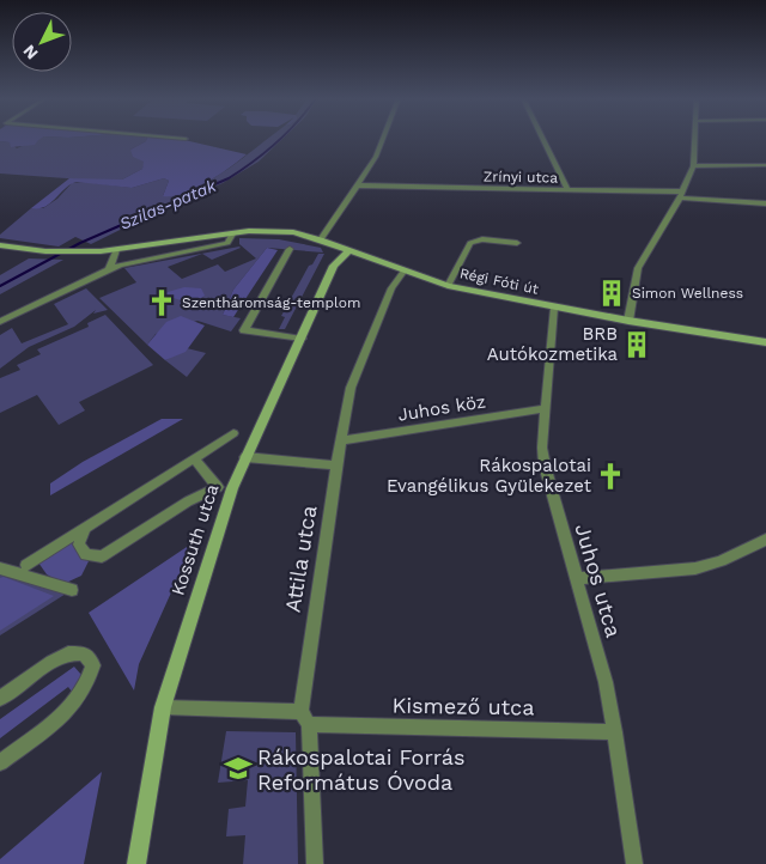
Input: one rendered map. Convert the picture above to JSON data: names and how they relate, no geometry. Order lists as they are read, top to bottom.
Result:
{
  "streets": {
    "main road": ["Régi Fóti út", "Kossuth utca"],
    "street": [
      "Zrínyi utca",
      "Juhos köz",
      "Attila utca",
      "Juhos utca",
      "Kismező utca"
    ]
  },
  "crossings": [
    ["Régi Fóti út", "Kossuth utca"],
    ["Régi Fóti út", "Attila utca"],
    ["Régi Fóti út", "Juhos utca"],
    ["Juhos köz", "Attila utca"],
    ["Juhos köz", "Juhos utca"],
    ["Kossuth utca", "Kismező utca"],
    ["Attila utca", "Kismező utca"],
    ["Juhos utca", "Kismező utca"]
  ],
  "water": ["Szilas-patak"],
  "places": {
    "building": ["Simon Wellness", "BRB Autókozmetika"],
    "church": ["Szentháromság-templom", "Rákospalotai Evangélikus Gyülekezet"],
    "school or university": ["Rákospalotai Forrás Református Óvoda"]
  },
  "north": "bottom left"
}
